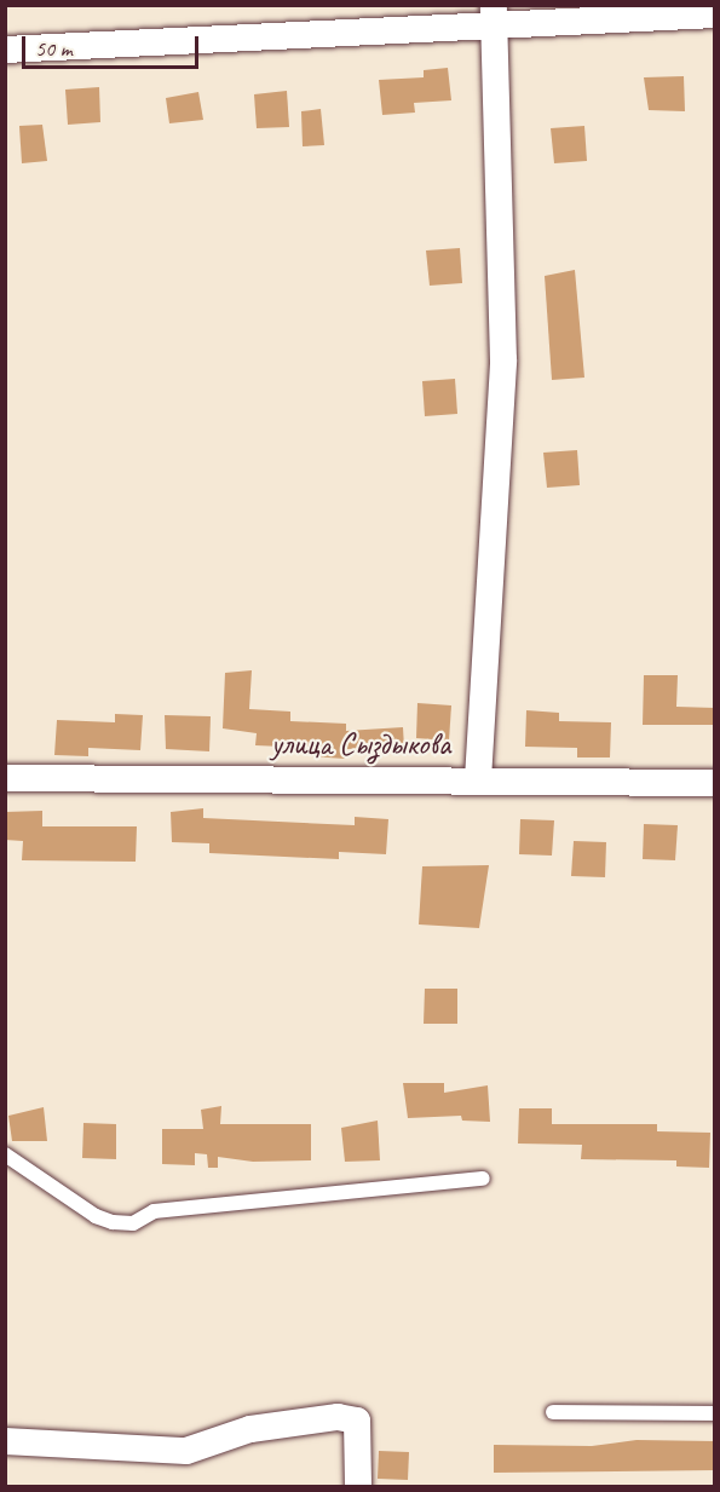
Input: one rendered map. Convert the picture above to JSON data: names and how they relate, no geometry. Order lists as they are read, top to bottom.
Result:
{
  "streets": {
    "street": ["улица Сыздыкова"]
  },
  "scale_bar": "50 m"
}
